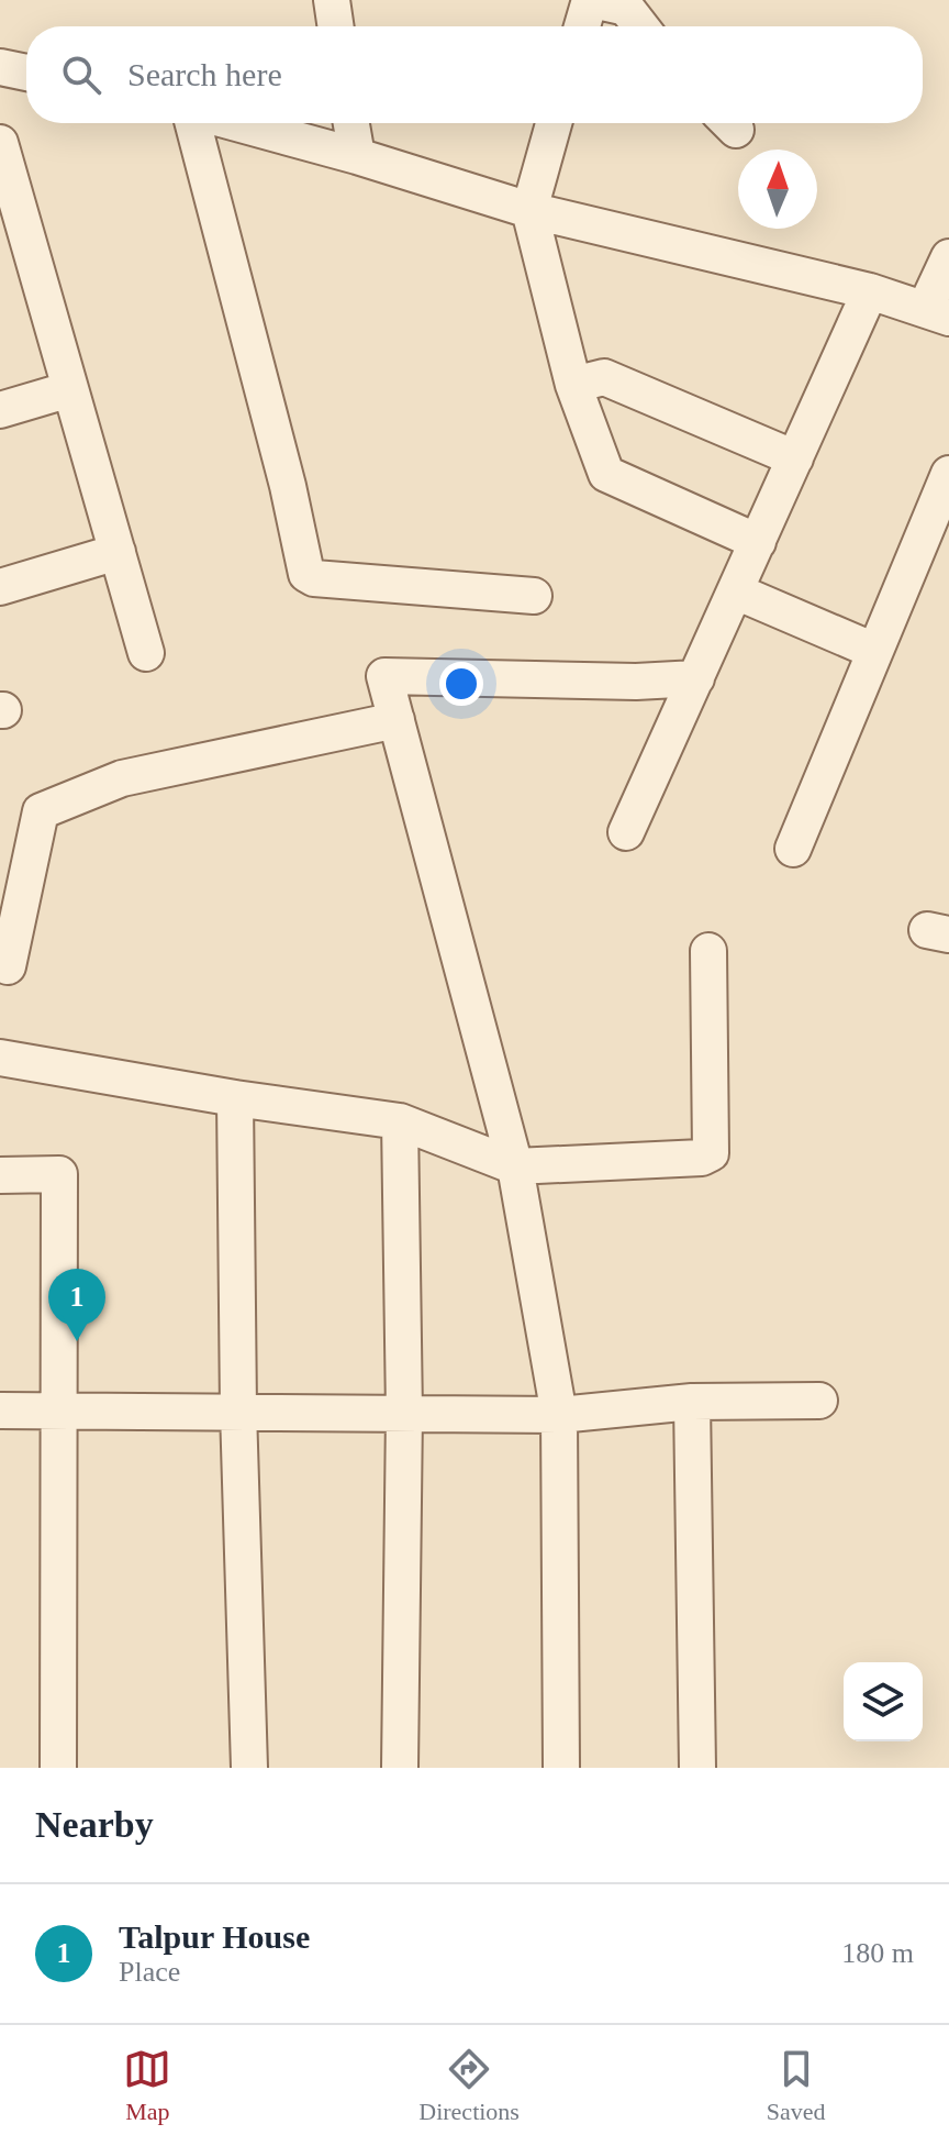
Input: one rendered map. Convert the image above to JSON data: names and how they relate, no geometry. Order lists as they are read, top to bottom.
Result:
{
  "north": "top",
  "page": {
    "search": "Search here",
    "pins": "1",
    "heading": "Nearby",
    "list": [
      {
        "mark": "1",
        "name": "Talpur House",
        "note": "Place",
        "value": "180 m"
      }
    ],
    "nav": ["Map", "Directions", "Saved"]
  }
}
